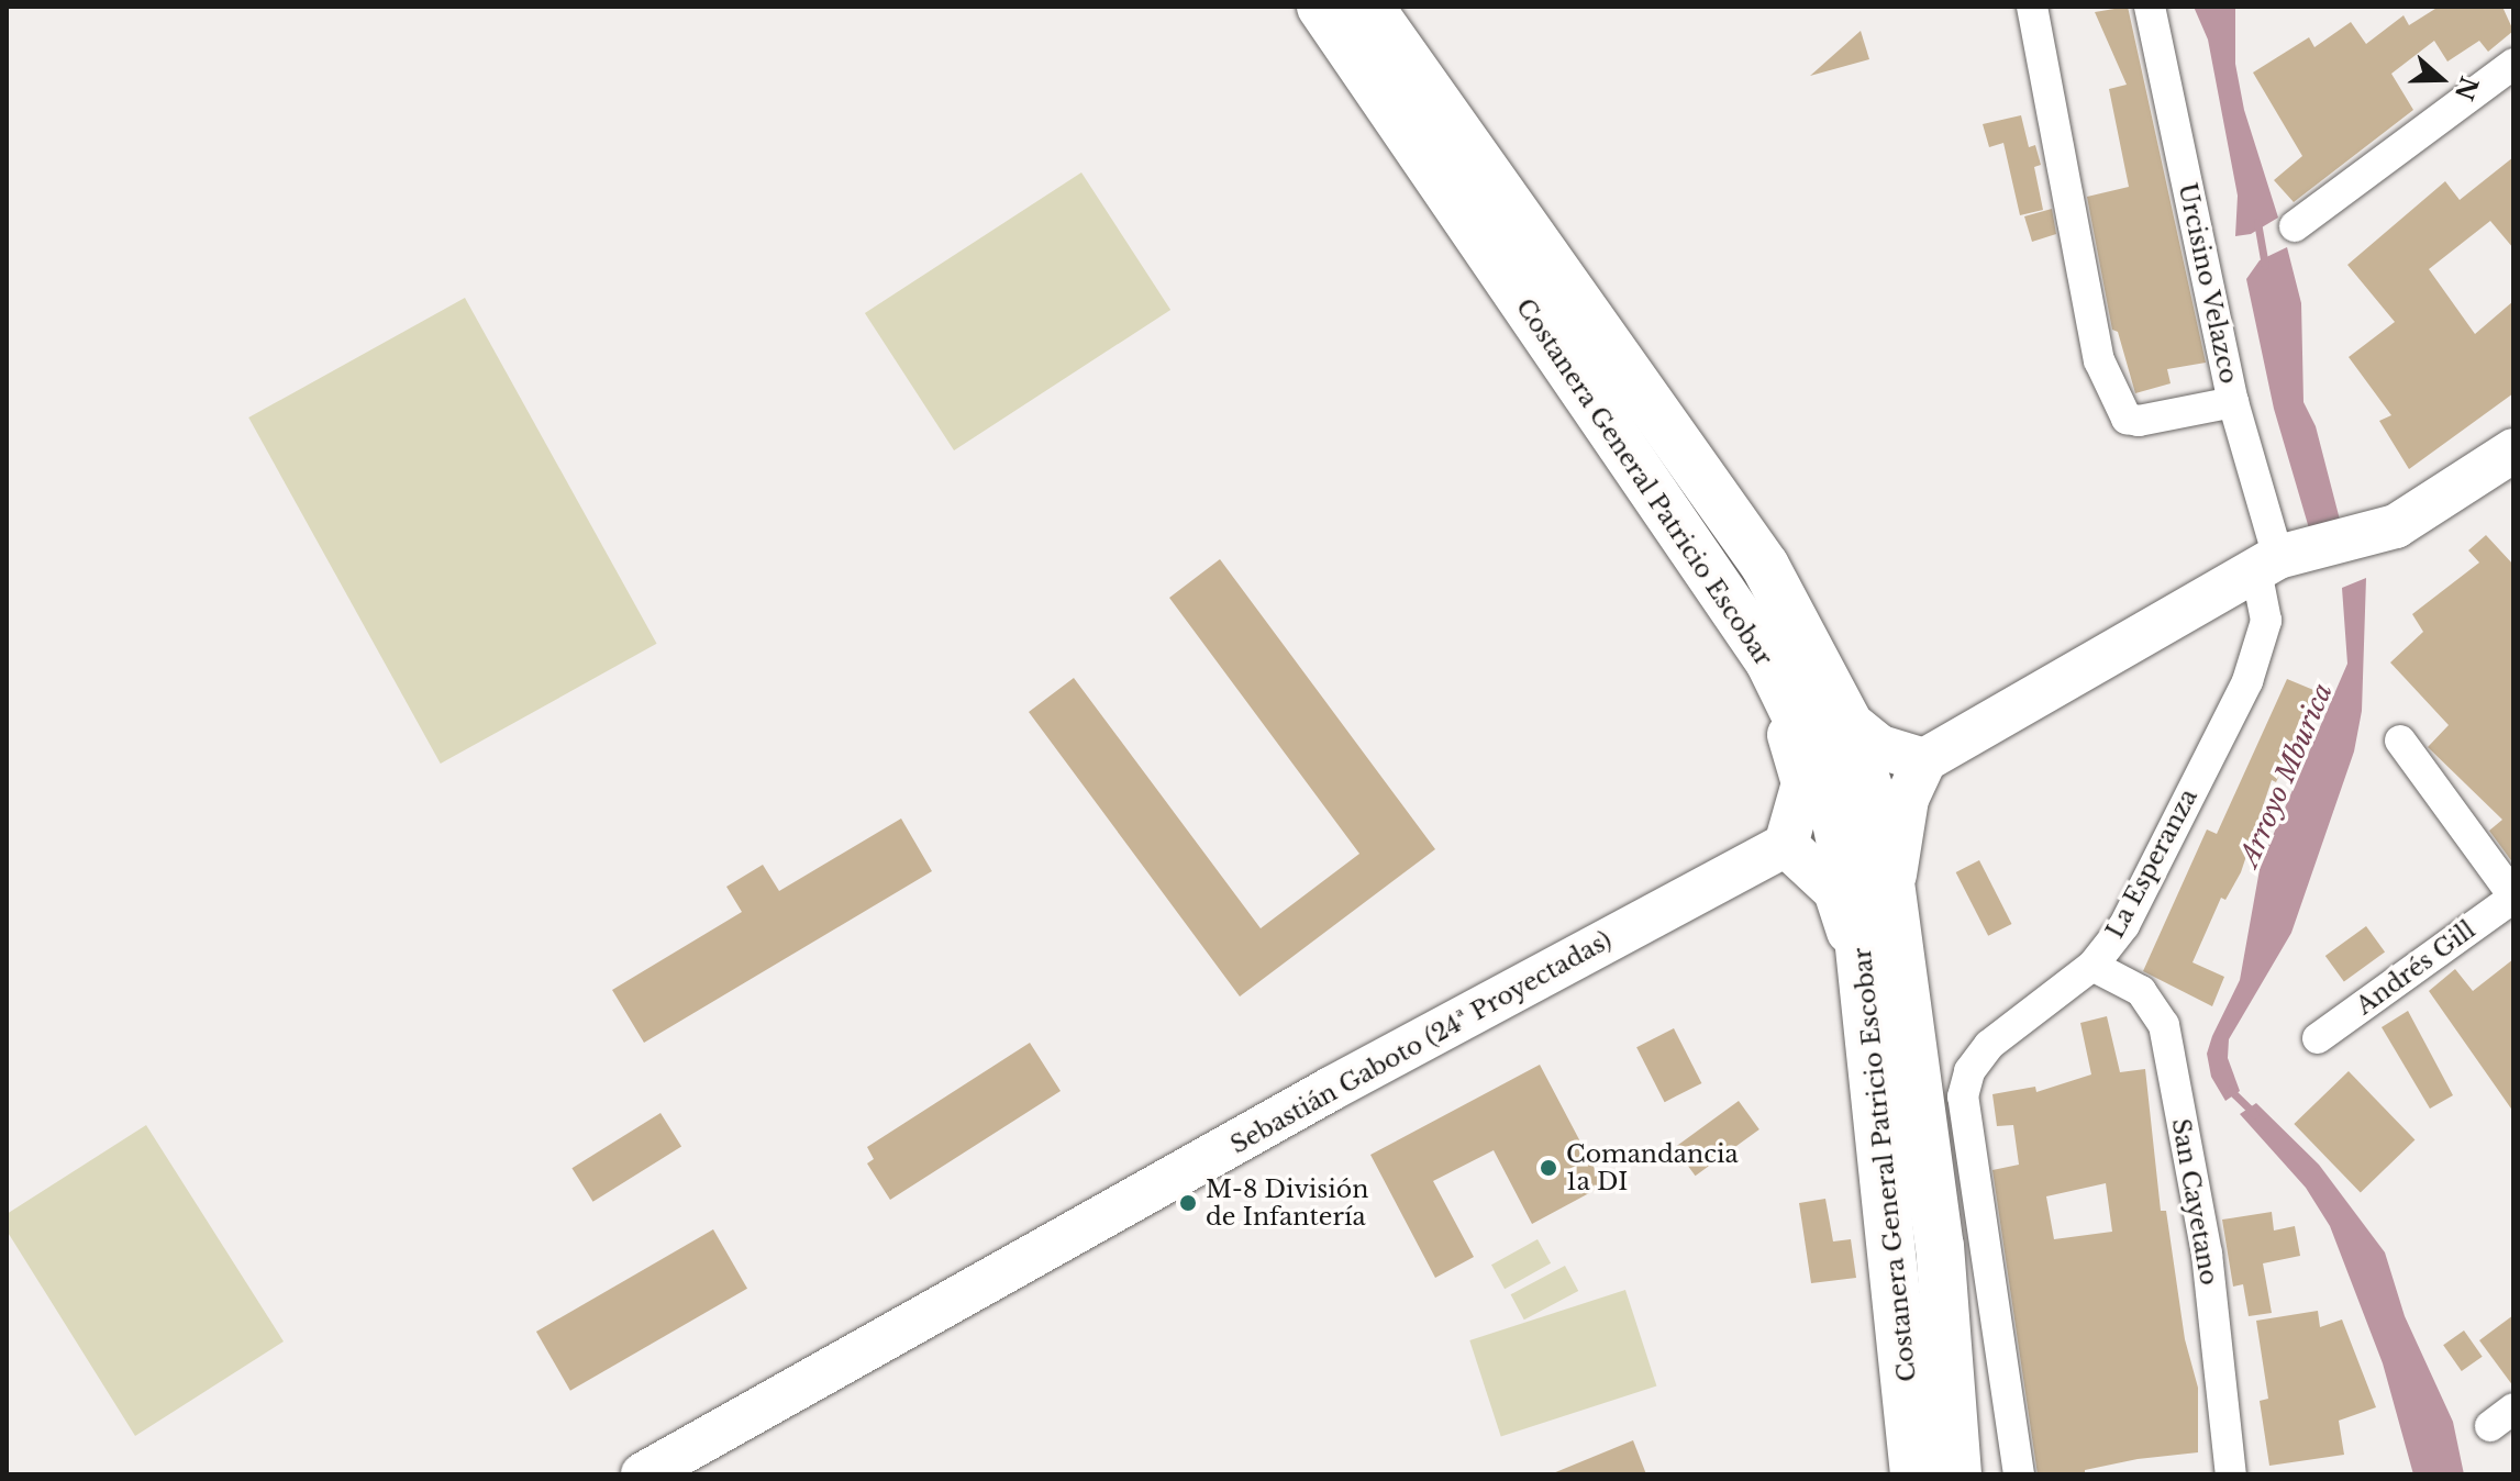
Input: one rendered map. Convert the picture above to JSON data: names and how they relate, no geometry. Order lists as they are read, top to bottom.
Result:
{
  "streets": {
    "highway": ["Costanera General Patricio Escobar"],
    "street": [
      "Urcisino Velazco",
      "La Esperanza",
      "Andrés Gill",
      "Sebastián Gaboto (24ª Proyectadas)",
      "San Cayetano"
    ]
  },
  "crossings": [
    ["Urcisino Velazco", "La Esperanza"],
    ["La Esperanza", "San Cayetano"]
  ],
  "water": ["Arroyo Mburica"],
  "places": ["Comandancia 1a DI", "M-8 División de Infantería"],
  "north": "right"
}
